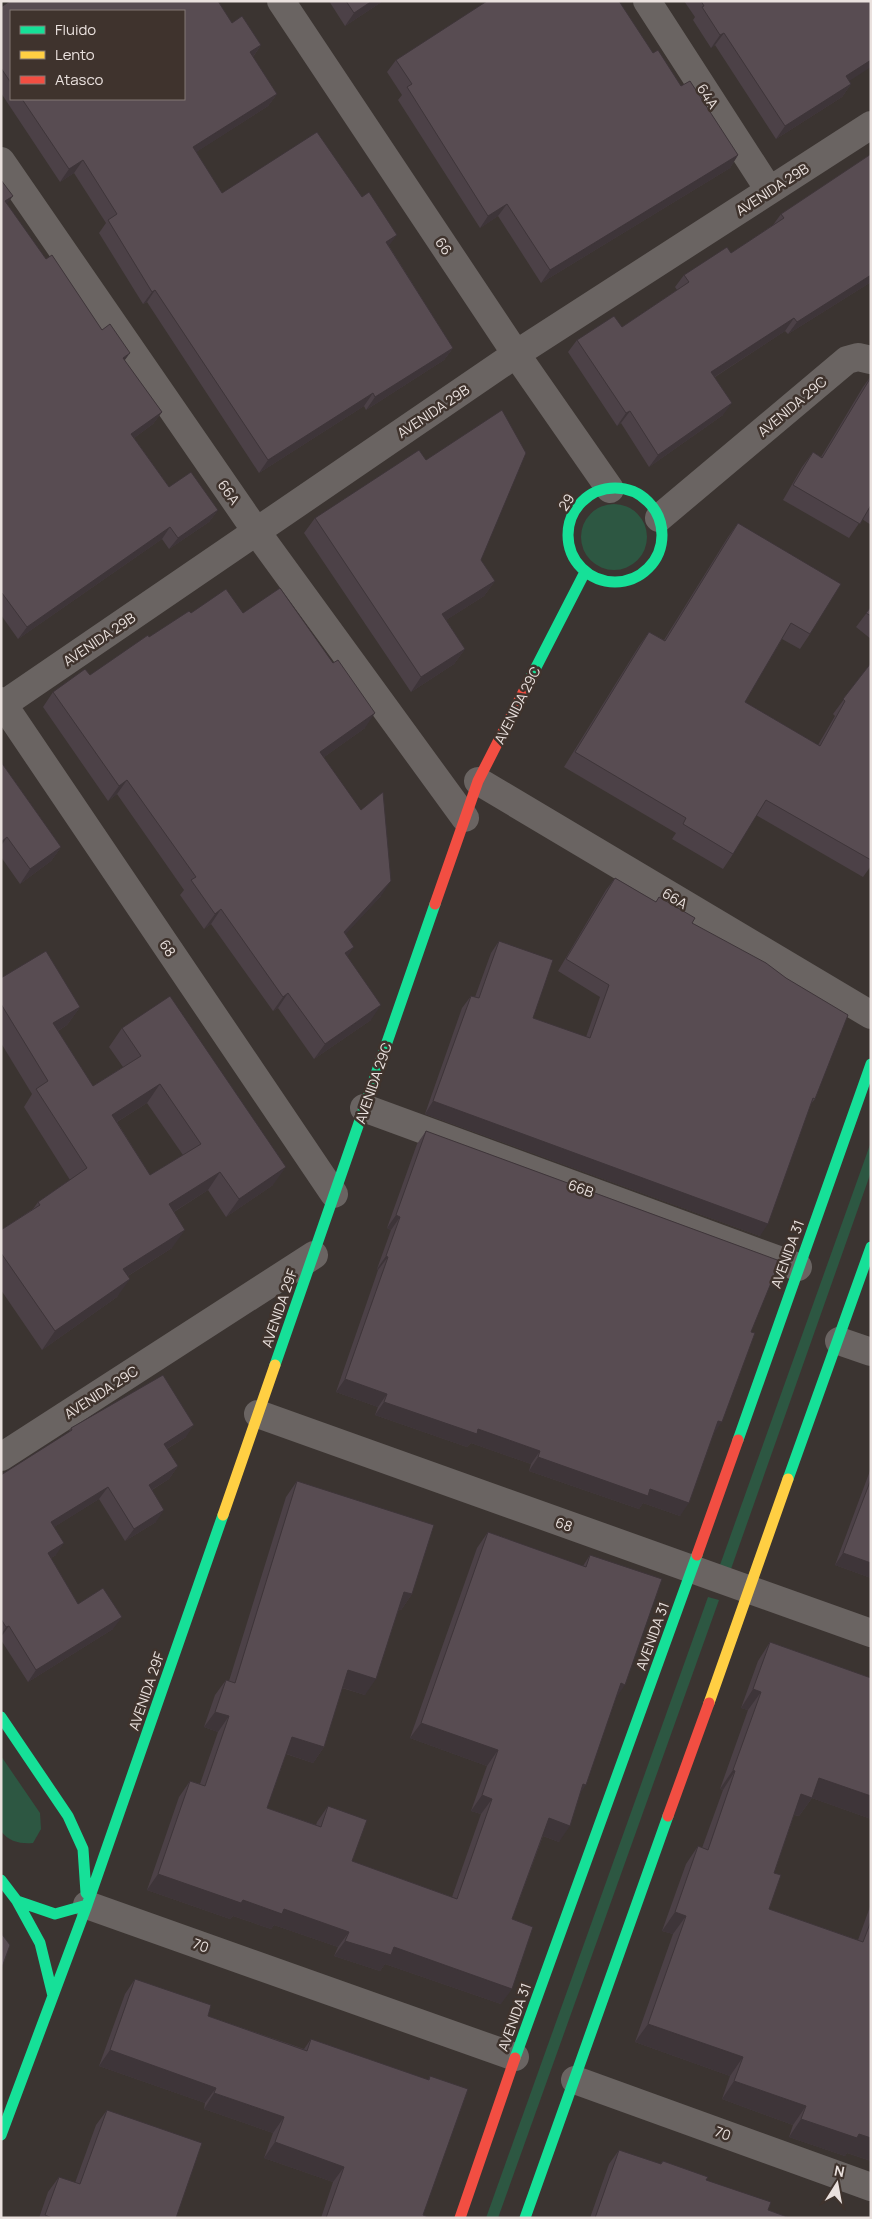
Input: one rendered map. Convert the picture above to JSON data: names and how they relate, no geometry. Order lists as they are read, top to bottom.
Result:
{
  "streets": {
    "main road": [
      "AVENIDA 29C",
      "29",
      "AVENIDA 31",
      "AVENIDA 29F"
    ],
    "street": [
      "64A",
      "AVENIDA 29B",
      "66",
      "66A",
      "68",
      "66B",
      "70"
    ]
  },
  "crossings": [
    ["64A", "AVENIDA 29B"],
    ["AVENIDA 29B", "66"],
    ["AVENIDA 29B", "66A"],
    ["AVENIDA 29B", "68"],
    ["66", "AVENIDA 29C"],
    ["66", "29"],
    ["AVENIDA 29C", "66A"],
    ["AVENIDA 29C", "29"],
    ["AVENIDA 29C", "68"],
    ["AVENIDA 29C", "66B"],
    ["AVENIDA 29C", "AVENIDA 29F"],
    ["68", "AVENIDA 31"],
    ["68", "AVENIDA 29F"],
    ["66B", "AVENIDA 31"],
    ["AVENIDA 31", "70"],
    ["AVENIDA 29F", "70"]
  ],
  "legend": ["Fluido", "Lento", "Atasco"],
  "north": "top"
}
